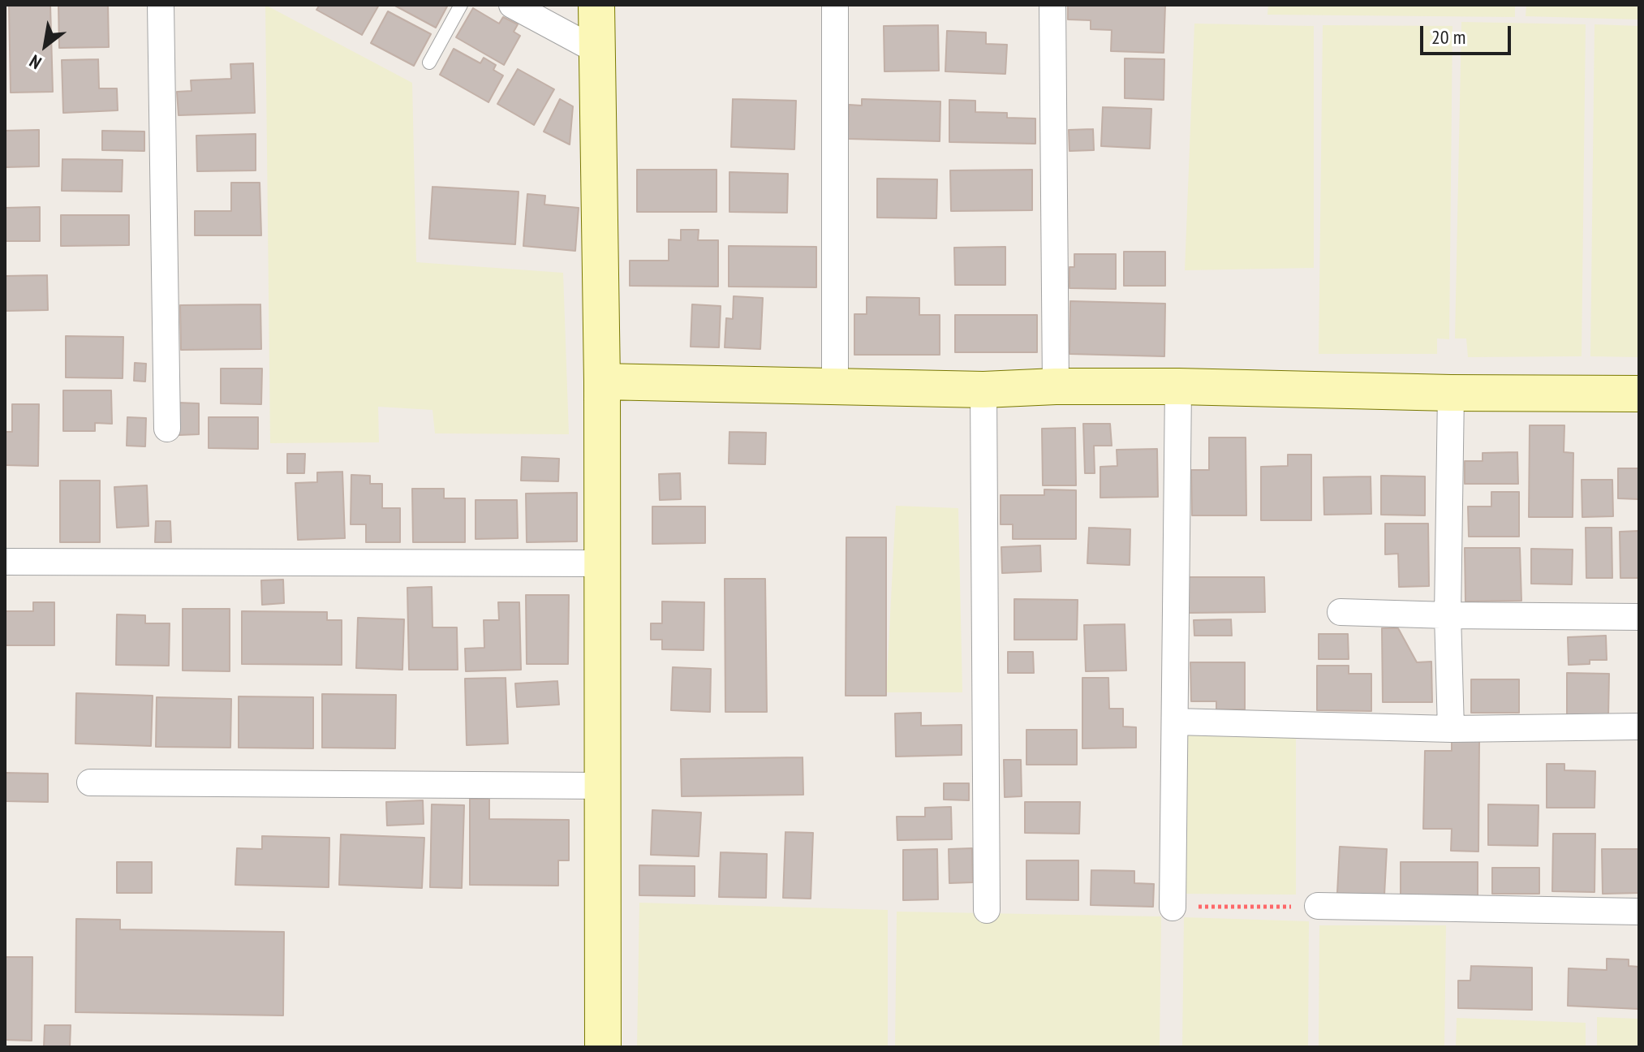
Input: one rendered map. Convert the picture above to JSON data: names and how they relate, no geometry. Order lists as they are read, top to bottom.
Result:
{
  "scale_bar": "20 m",
  "north": "bottom left"
}
